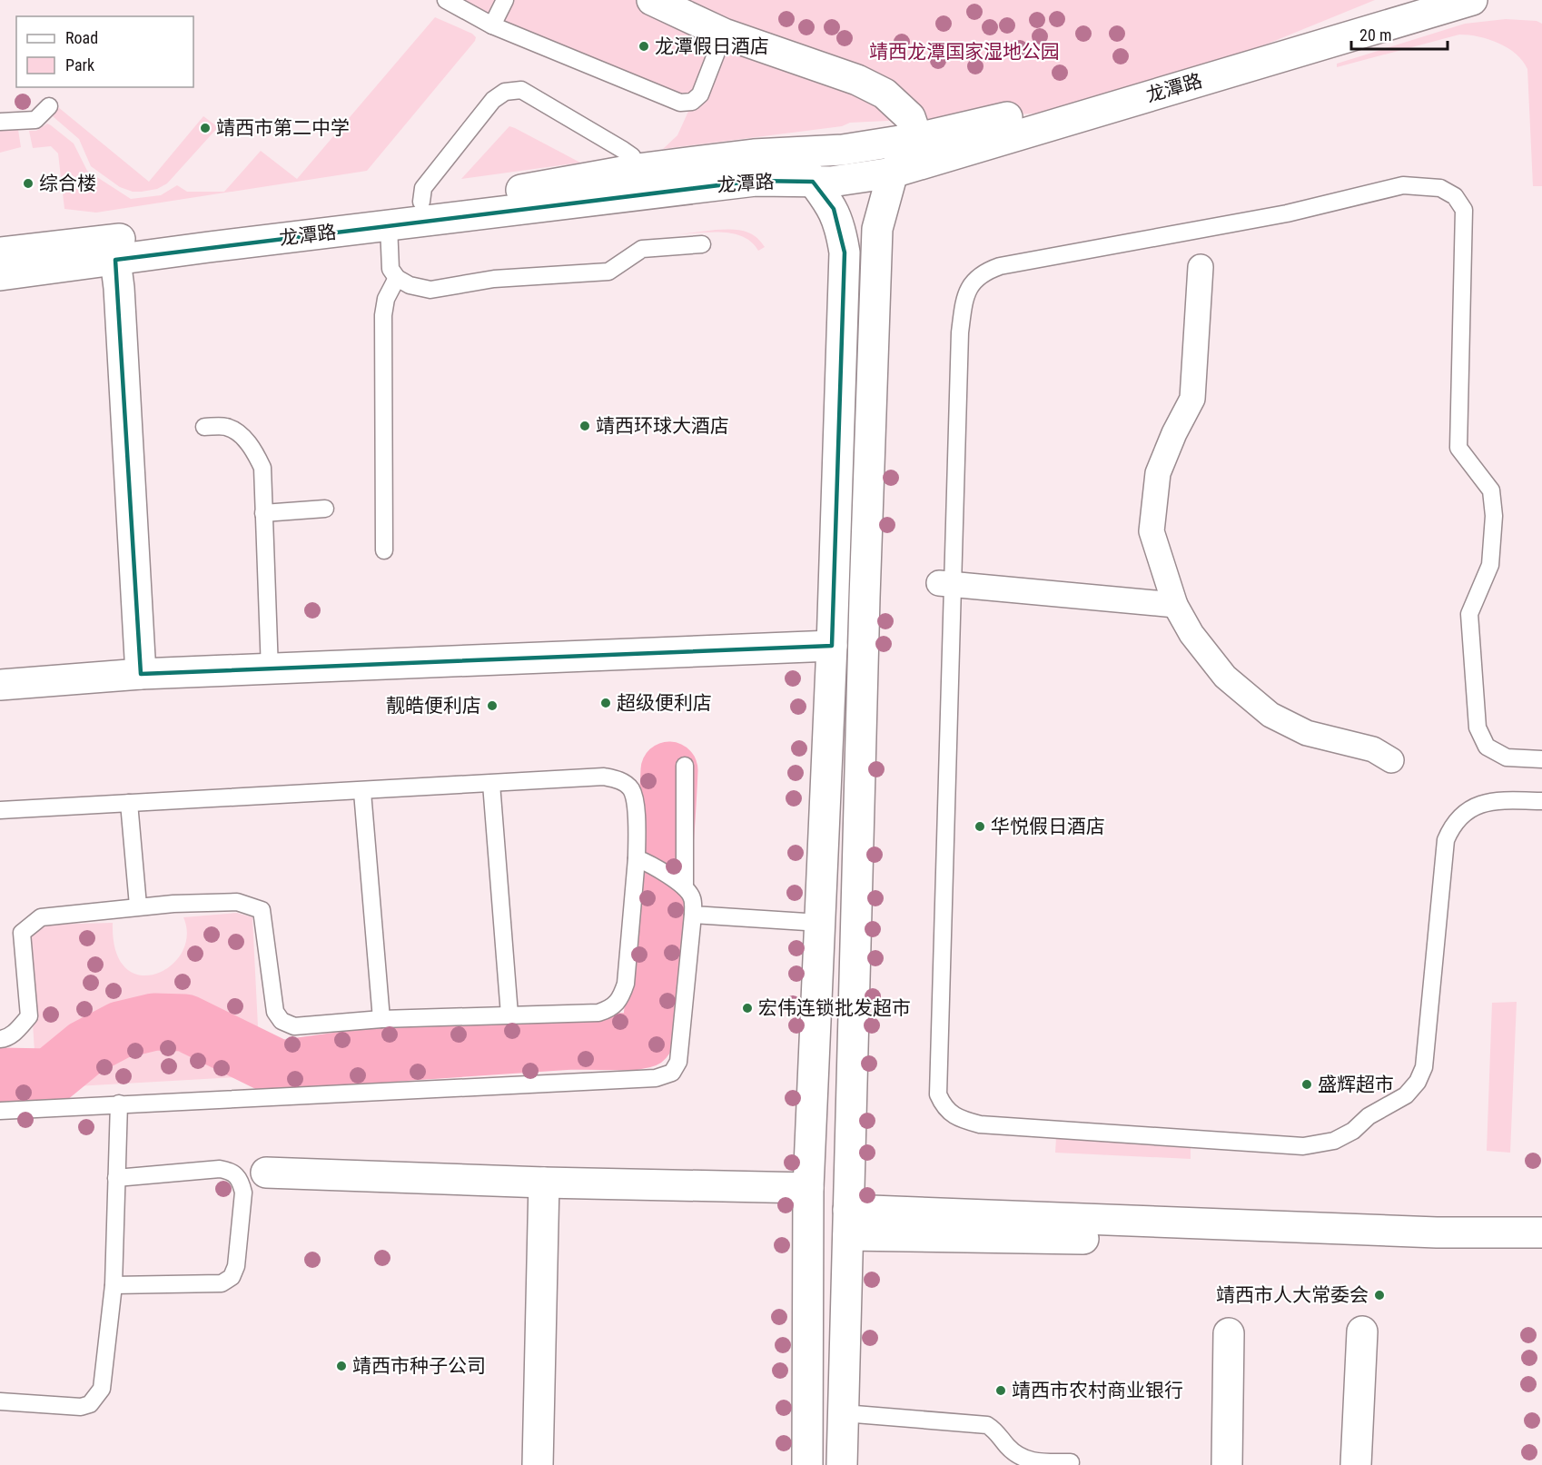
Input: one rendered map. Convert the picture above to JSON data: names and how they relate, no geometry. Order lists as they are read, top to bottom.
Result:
{
  "streets": {
    "street": ["龙潭路"]
  },
  "parks": ["靖西龙潭国家湿地公园"],
  "places": [
    "龙潭假日酒店",
    "靖西市第二中学",
    "综合楼",
    "靖西环球大酒店",
    "超级便利店",
    "靓皓便利店",
    "华悦假日酒店",
    "宏伟连锁批发超市",
    "盛辉超市",
    "靖西市人大常委会",
    "靖西市种子公司",
    "靖西市农村商业银行"
  ],
  "legend": ["Road", "Park"],
  "scale_bar": "20 m"
}
